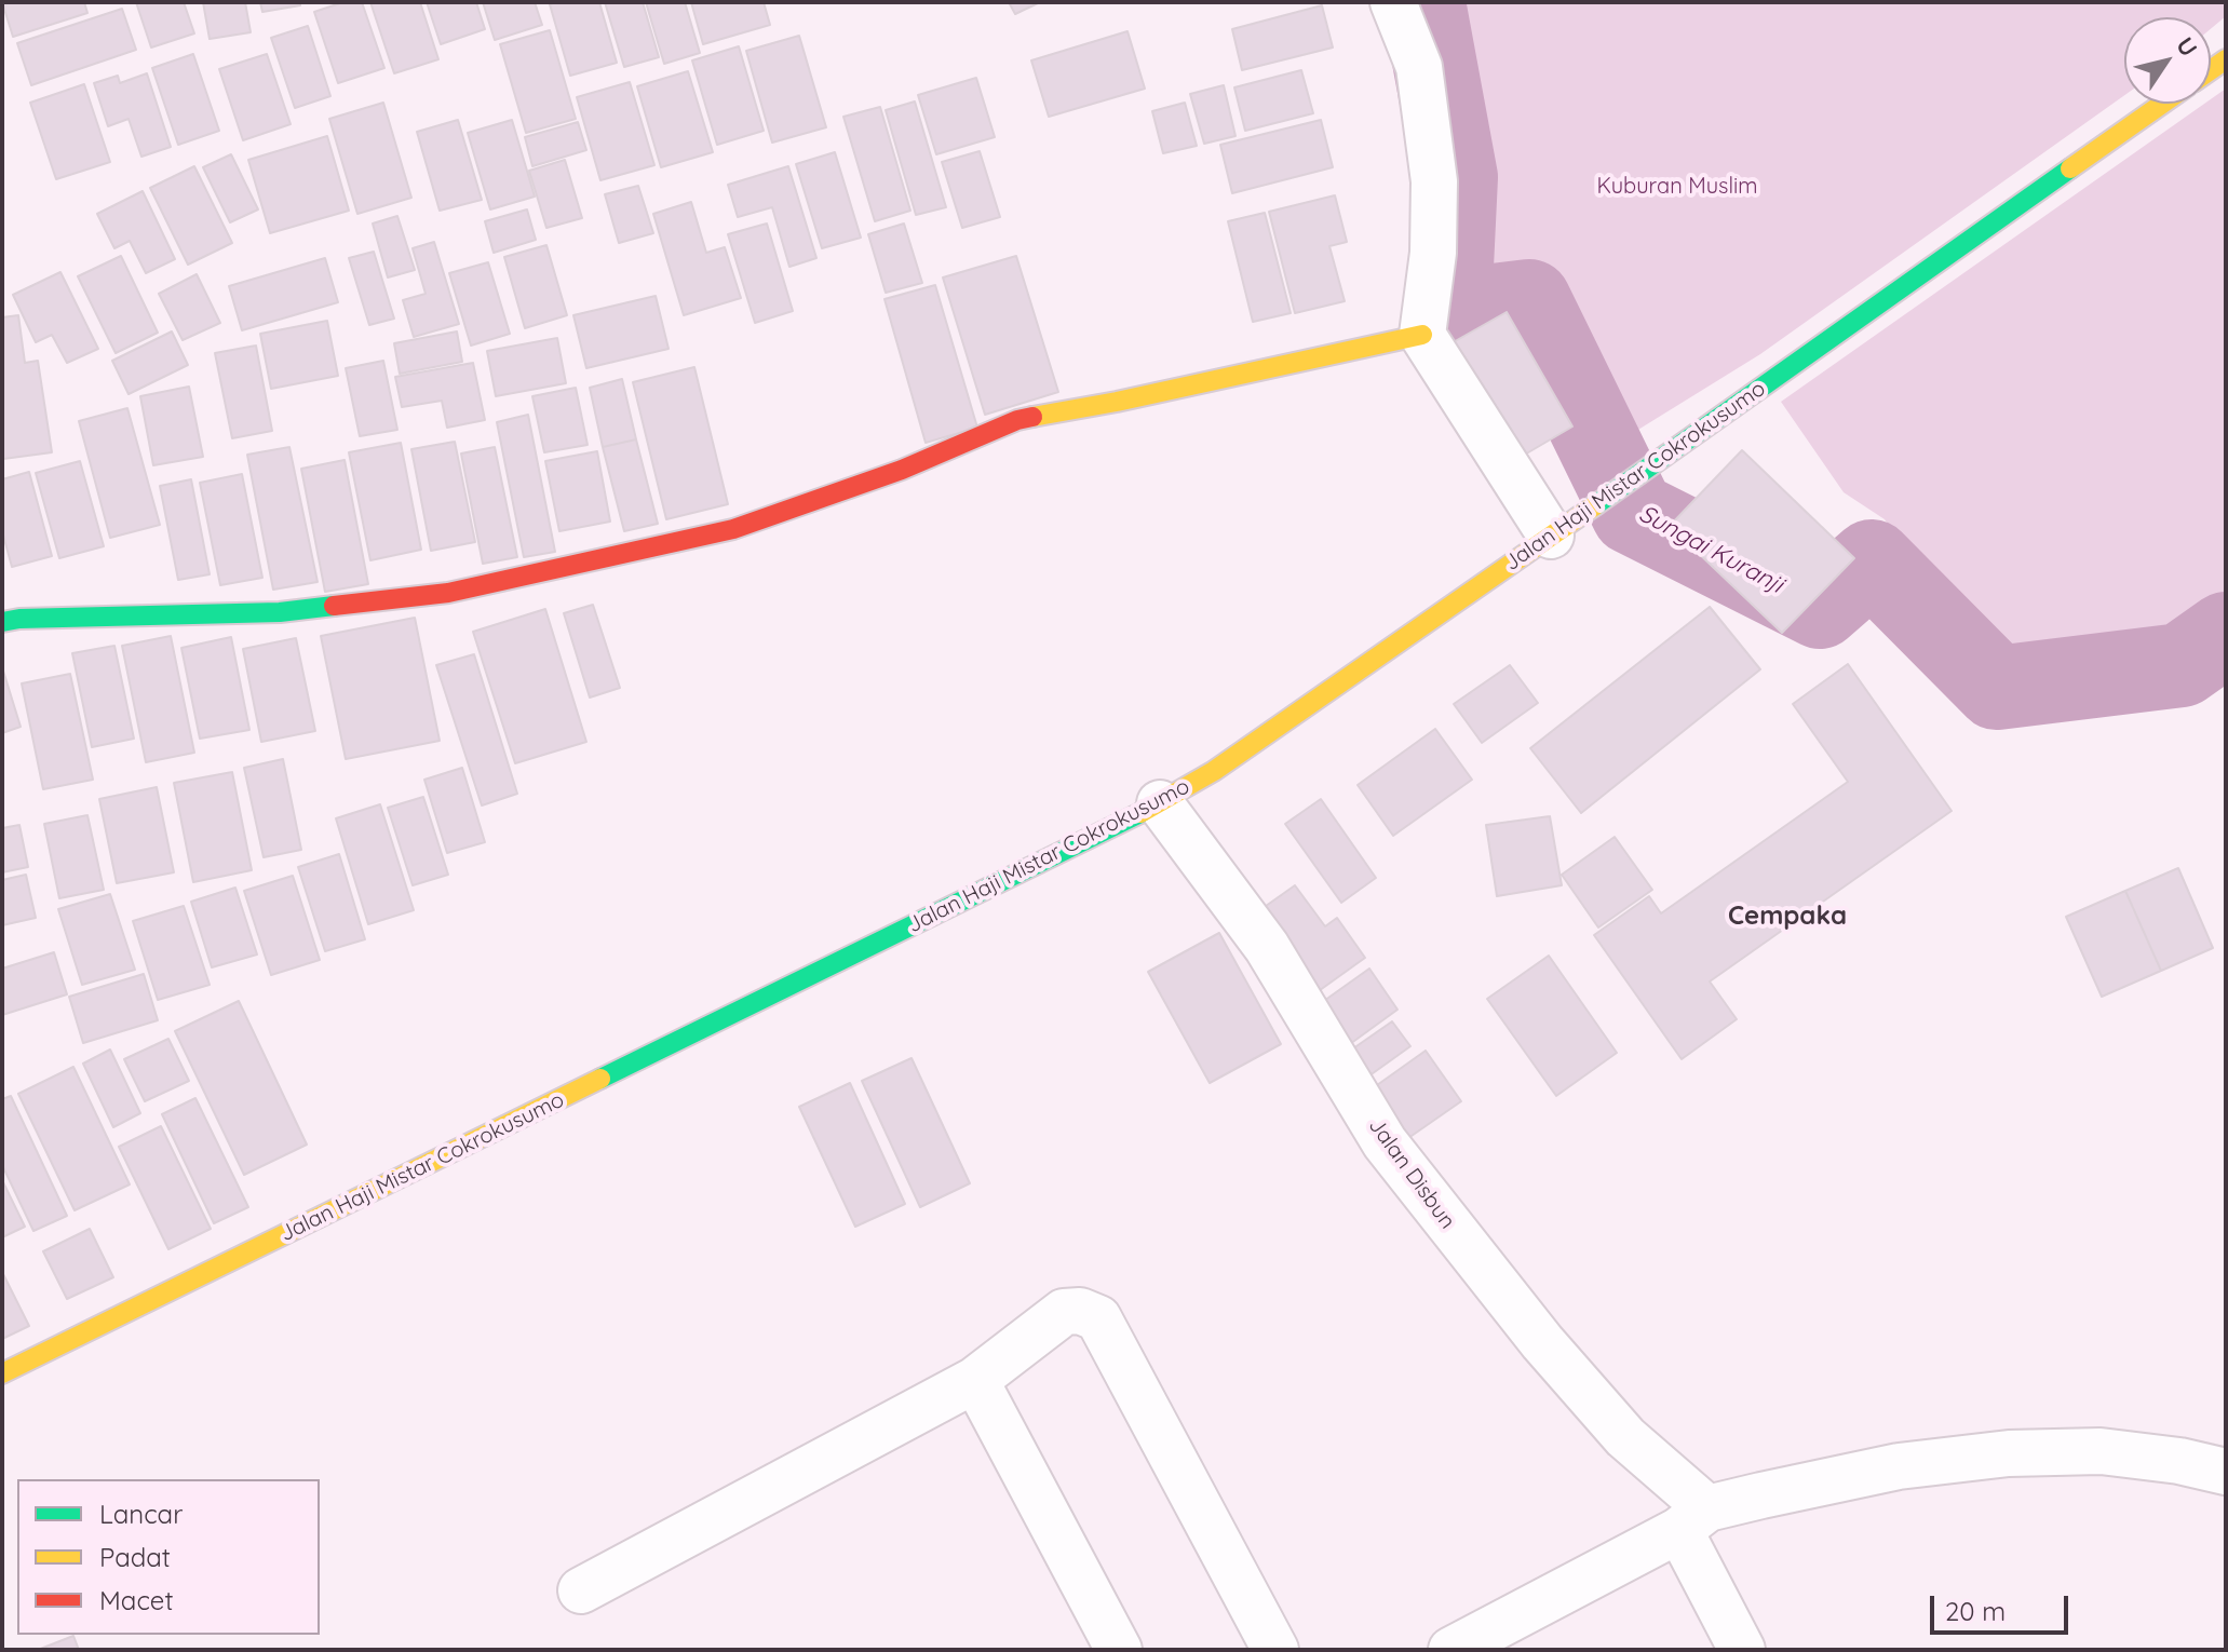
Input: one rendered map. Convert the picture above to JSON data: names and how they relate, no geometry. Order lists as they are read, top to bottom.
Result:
{
  "streets": {
    "main road": ["Jalan Haji Mistar Cokrokusumo"],
    "street": ["Jalan Disbun"]
  },
  "crossings": [
    ["Jalan Haji Mistar Cokrokusumo", "Jalan Disbun"]
  ],
  "districts": ["Cempaka"],
  "water": ["Sungai Kuranji"],
  "parks": ["Kuburan Muslim"],
  "legend": ["Lancar", "Padat", "Macet"],
  "scale_bar": "20 m",
  "north": "top right"
}
